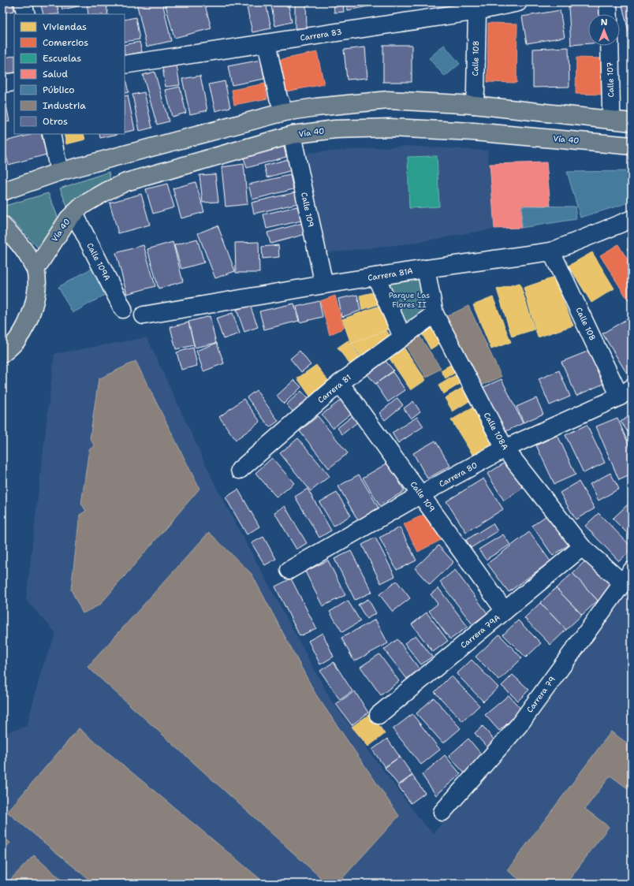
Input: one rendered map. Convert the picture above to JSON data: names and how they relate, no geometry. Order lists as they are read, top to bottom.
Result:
{
  "streets": {
    "highway": ["Vía 40"],
    "street": [
      "Carrera 83",
      "Calle 108",
      "Calle 107",
      "Calle 109",
      "Calle 109A",
      "Carrera 81A",
      "Carrera 81",
      "Calle 108A",
      "Carrera 80",
      "Carrera 79A",
      "Carrera 79"
    ]
  },
  "crossings": [
    ["Carrera 83", "Calle 108"],
    ["Calle 108", "Carrera 81A"],
    ["Calle 108", "Carrera 80"],
    ["Vía 40", "Calle 109"],
    ["Vía 40", "Calle 109A"],
    ["Calle 109", "Carrera 81A"],
    ["Calle 109", "Carrera 81"],
    ["Calle 109", "Carrera 80"],
    ["Calle 109", "Carrera 79A"],
    ["Carrera 81A", "Calle 108A"],
    ["Carrera 81", "Calle 108A"],
    ["Calle 108A", "Carrera 80"],
    ["Calle 108A", "Carrera 79A"],
    ["Calle 108A", "Carrera 79"]
  ],
  "parks": ["Parque Las Flores II"],
  "legend": [
    "Viviendas",
    "Comercios",
    "Escuelas",
    "Salud",
    "Público",
    "Industria",
    "Otros"
  ],
  "north": "top"
}
